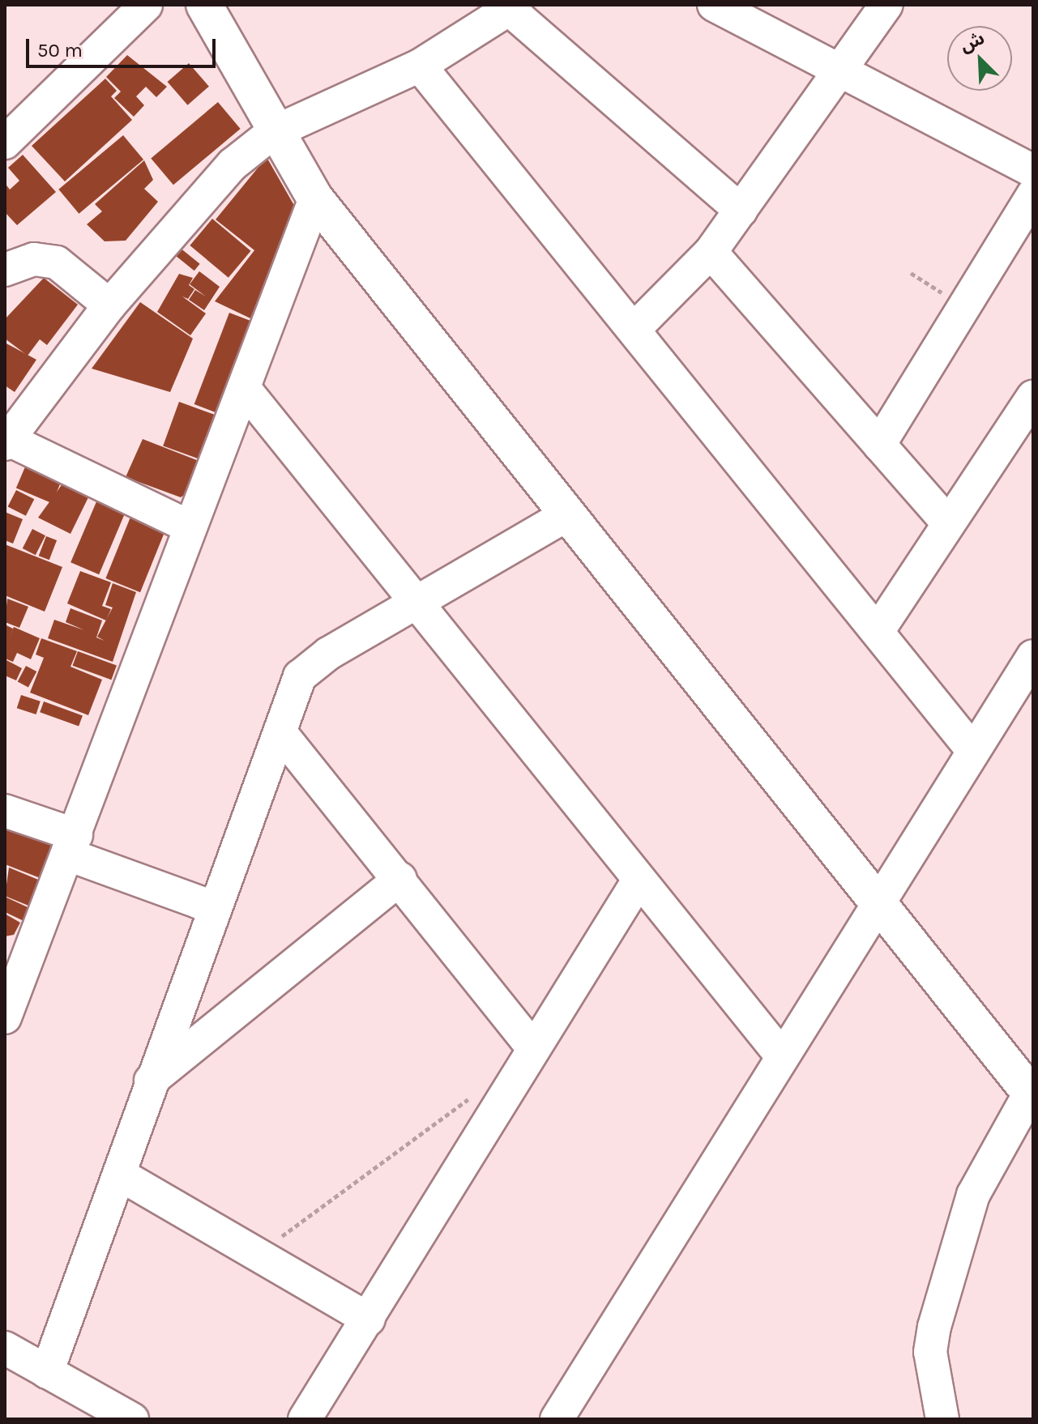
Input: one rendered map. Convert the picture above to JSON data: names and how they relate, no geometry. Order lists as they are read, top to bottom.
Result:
{
  "scale_bar": "50 m",
  "north": "top left"
}
